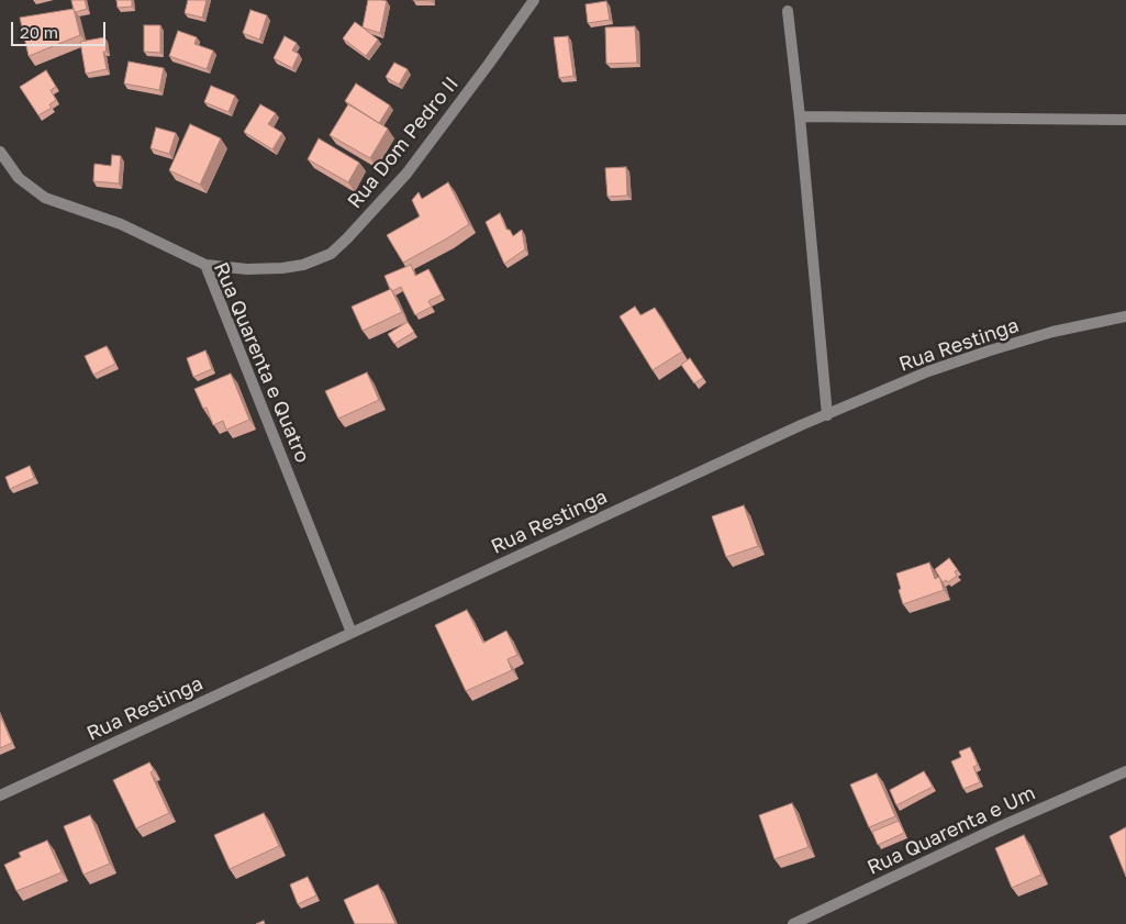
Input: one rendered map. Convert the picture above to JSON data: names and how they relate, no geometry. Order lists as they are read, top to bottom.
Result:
{
  "streets": {
    "street": [
      "Rua Dom Pedro II",
      "Rua Restinga",
      "Rua Quarenta e Quatro",
      "Rua Quarenta e Um"
    ]
  },
  "crossings": [
    ["Rua Dom Pedro II", "Rua Quarenta e Quatro"],
    ["Rua Restinga", "Rua Quarenta e Quatro"]
  ],
  "scale_bar": "20 m"
}
